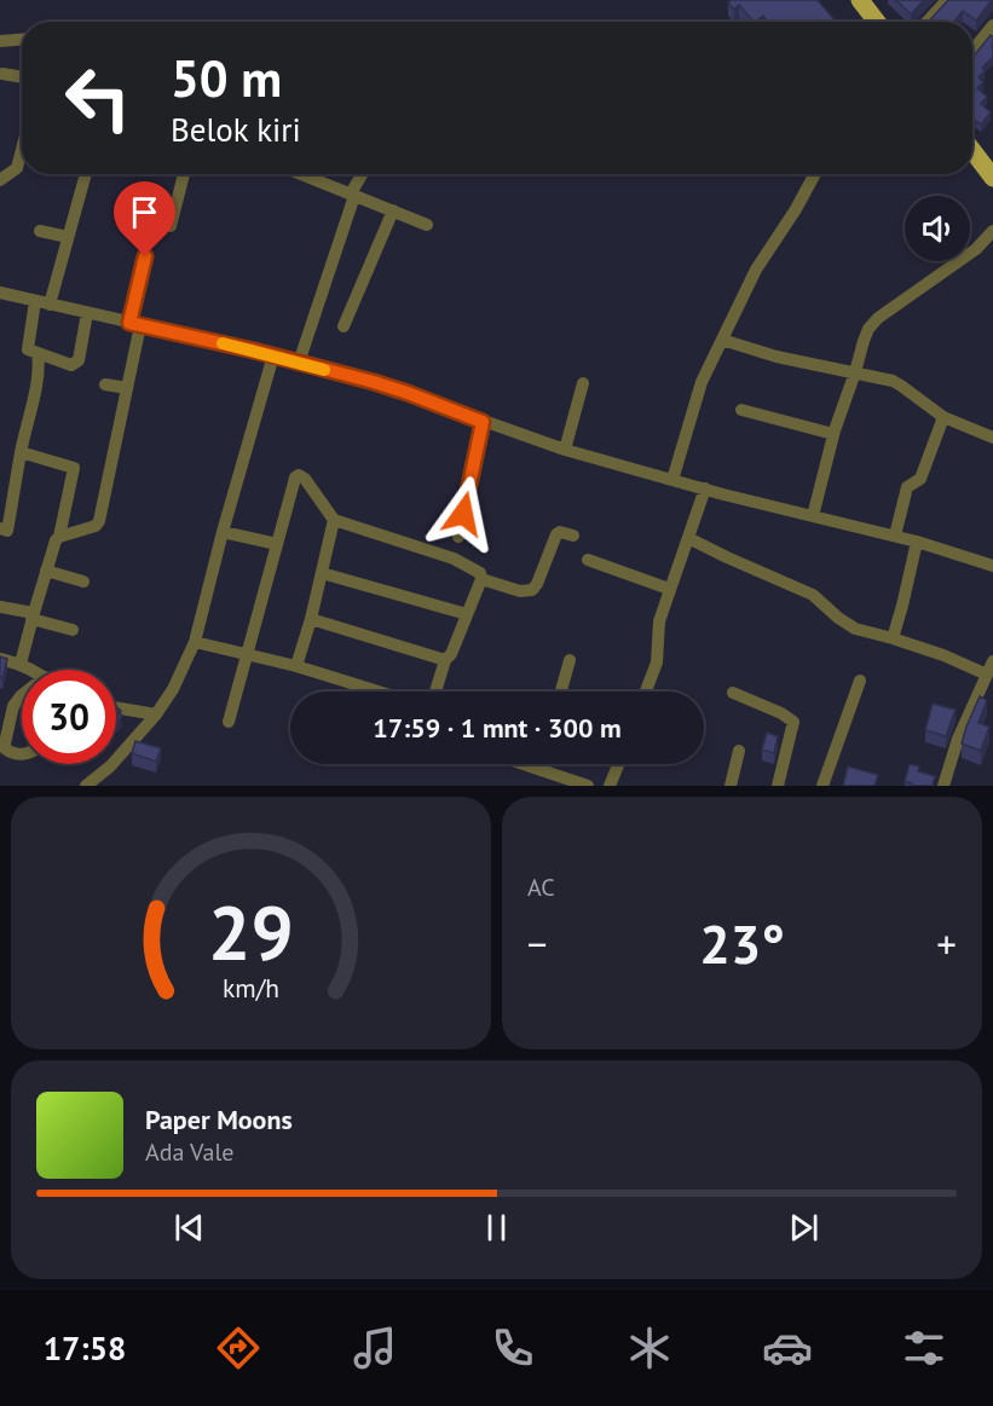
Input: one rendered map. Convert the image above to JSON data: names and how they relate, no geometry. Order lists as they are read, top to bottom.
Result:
{
  "page": {
    "turn": ["50 m", "Belok kiri"],
    "limit": "30",
    "trip": "17:59 · 1 mnt · 300 m",
    "tile": "AC",
    "heat": ["−", "23°", "+"],
    "song": ["Paper Moons", "Ada Vale"],
    "tabs": "17:58",
    "gauge": ["29", "km/h"]
  }
}
